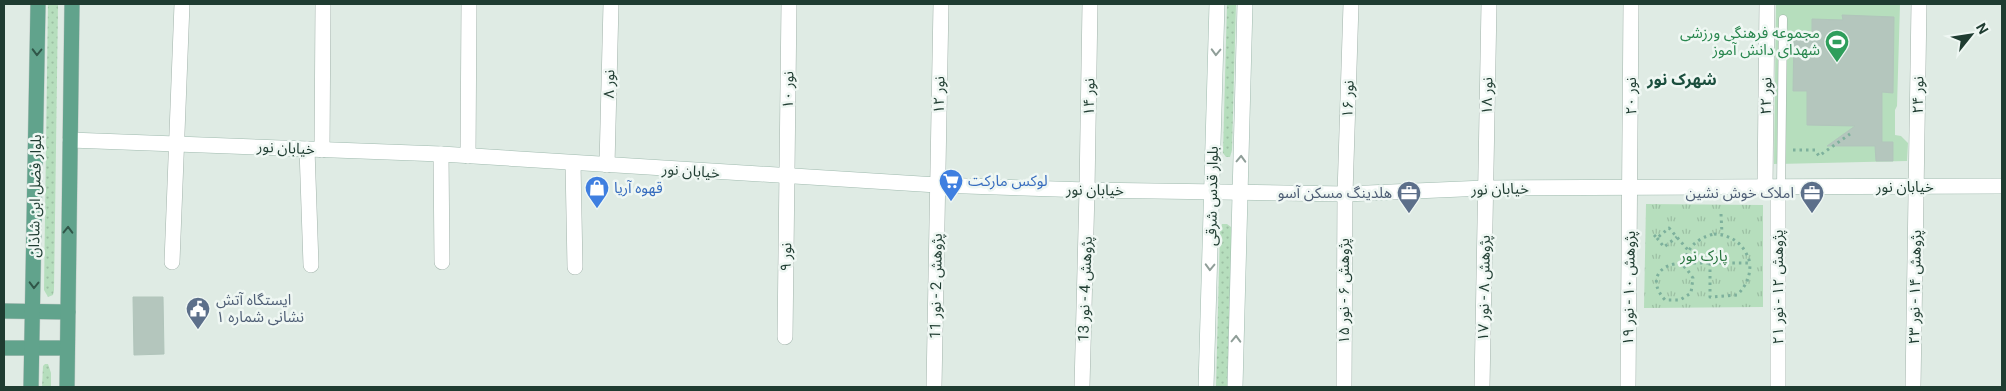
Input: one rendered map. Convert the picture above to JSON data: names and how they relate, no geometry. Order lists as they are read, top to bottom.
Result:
{
  "streets": {
    "main road": ["بلوار فضل ابن شاذان"],
    "street": [
      "نور ۸",
      "نور ۱۰",
      "نور ۱۲",
      "نور ۲۴",
      "نور ۱۸",
      "نور ۲۰",
      "نور ۲۲",
      "نور ۱۴",
      "نور ۱۶",
      "خیابان نور",
      "بلوار قدس شرقی",
      "نور ۹",
      "پژوهش 2 - نور 11",
      "پژوهش ۱۲ - نور ۲۱",
      "پژوهش ۱۴ - نور ۲۳",
      "پژوهش ۸ - نور ۱۷",
      "پژوهش ۱۰ - نور ۱۹",
      "پژوهش 4 - نور 13",
      "پژوهش ۶ - نور ۱۵"
    ]
  },
  "crossings": [
    ["نور ۸", "خیابان نور"],
    ["نور ۱۰", "خیابان نور"],
    ["نور ۱۰", "نور ۹"],
    ["نور ۱۲", "خیابان نور"],
    ["نور ۱۲", "پژوهش 2 - نور 11"],
    ["نور ۲۴", "خیابان نور"],
    ["نور ۲۴", "پژوهش ۱۴ - نور ۲۳"],
    ["نور ۱۸", "خیابان نور"],
    ["نور ۱۸", "پژوهش ۸ - نور ۱۷"],
    ["نور ۲۰", "خیابان نور"],
    ["نور ۲۰", "پژوهش ۱۰ - نور ۱۹"],
    ["نور ۲۲", "خیابان نور"],
    ["نور ۲۲", "پژوهش ۱۲ - نور ۲۱"],
    ["نور ۱۴", "خیابان نور"],
    ["نور ۱۴", "پژوهش 4 - نور 13"],
    ["نور ۱۶", "خیابان نور"],
    ["نور ۱۶", "پژوهش ۶ - نور ۱۵"],
    ["خیابان نور", "بلوار قدس شرقی"],
    ["خیابان نور", "نور ۹"],
    ["خیابان نور", "پژوهش 2 - نور 11"],
    ["خیابان نور", "پژوهش ۱۲ - نور ۲۱"],
    ["خیابان نور", "پژوهش ۱۴ - نور ۲۳"],
    ["خیابان نور", "پژوهش ۸ - نور ۱۷"],
    ["خیابان نور", "پژوهش ۱۰ - نور ۱۹"],
    ["خیابان نور", "پژوهش 4 - نور 13"],
    ["خیابان نور", "پژوهش ۶ - نور ۱۵"]
  ],
  "districts": ["شهرک نور"],
  "parks": ["پارک نور"],
  "places": {
    "sports": ["مجموعه فرهنگی ورزشی شهدای دانش آموز"],
    "supermarket": ["لوکس مارکت"],
    "shop": ["قهوه آریا"],
    "office": ["هلدینگ مسکن آسو", "املاک خوش نشین"],
    "public building": ["ایستگاه آتش نشانی شماره ۱"]
  },
  "north": "top right"
}
